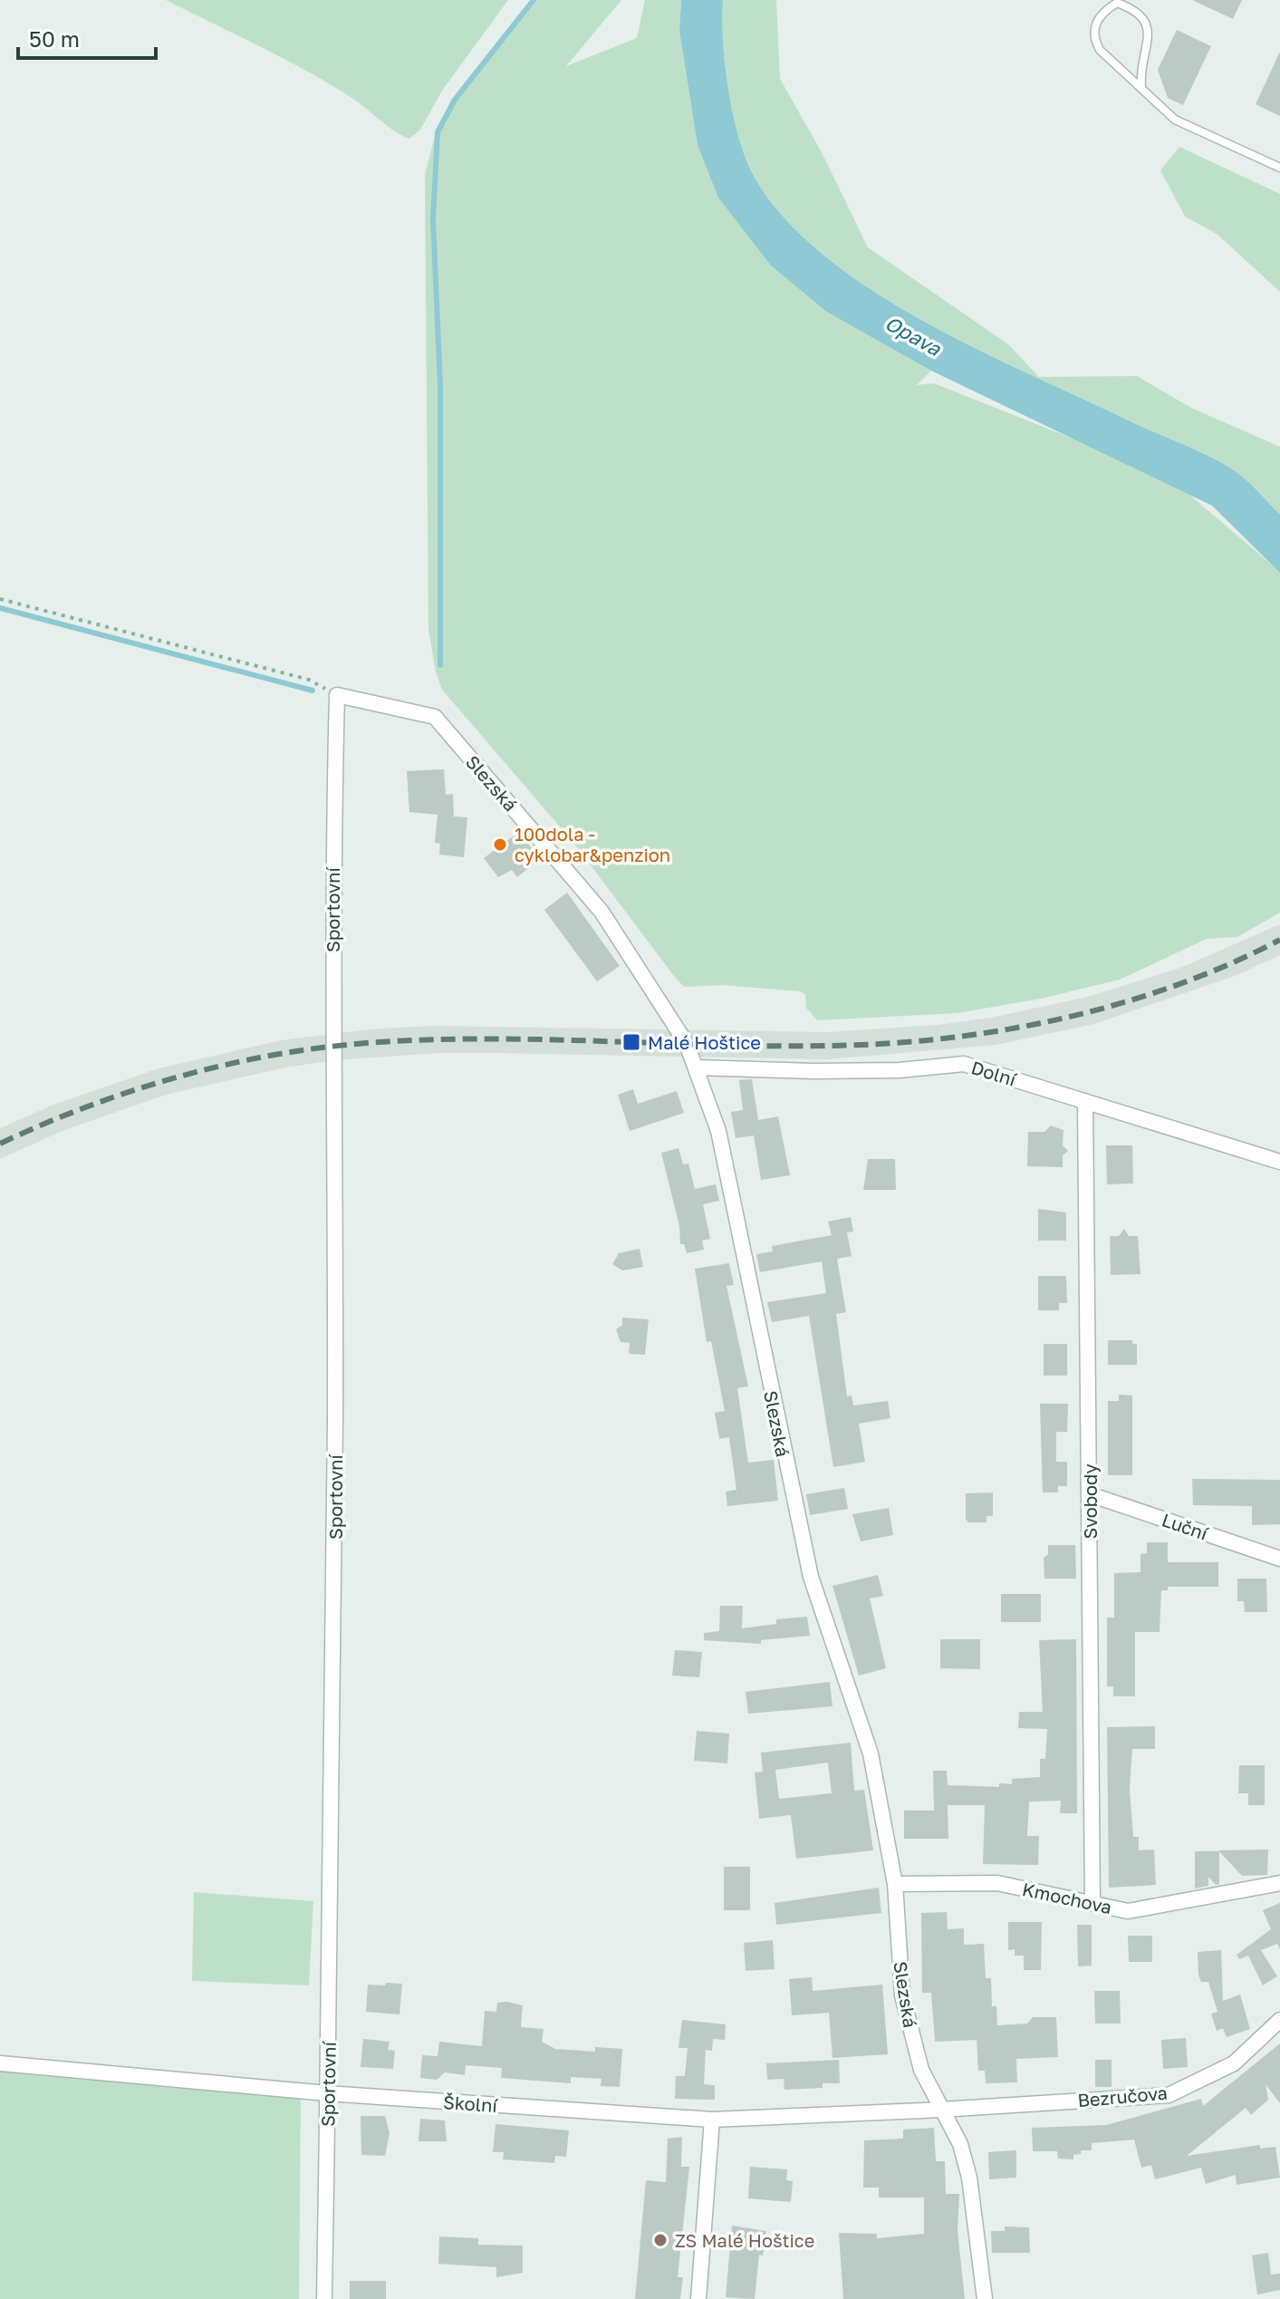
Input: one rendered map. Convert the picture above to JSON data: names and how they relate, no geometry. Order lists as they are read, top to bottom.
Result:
{
  "streets": {
    "street": [
      "Slezská",
      "Sportovní",
      "Dolní",
      "Svobody",
      "Luční",
      "Kmochova",
      "Bezručova",
      "Školní"
    ]
  },
  "crossings": [
    ["Slezská", "Sportovní"],
    ["Slezská", "Dolní"],
    ["Slezská", "Kmochova"],
    ["Slezská", "Bezručova"],
    ["Slezská", "Školní"],
    ["Sportovní", "Školní"],
    ["Dolní", "Svobody"],
    ["Svobody", "Luční"],
    ["Svobody", "Kmochova"],
    ["Bezručova", "Školní"]
  ],
  "water": ["Opava"],
  "places": {
    "other": ["100dola - cyklobar&penzion", "ZS Malé Hoštice"],
    "transit": ["Malé Hoštice"]
  },
  "scale_bar": "50 m"
}
